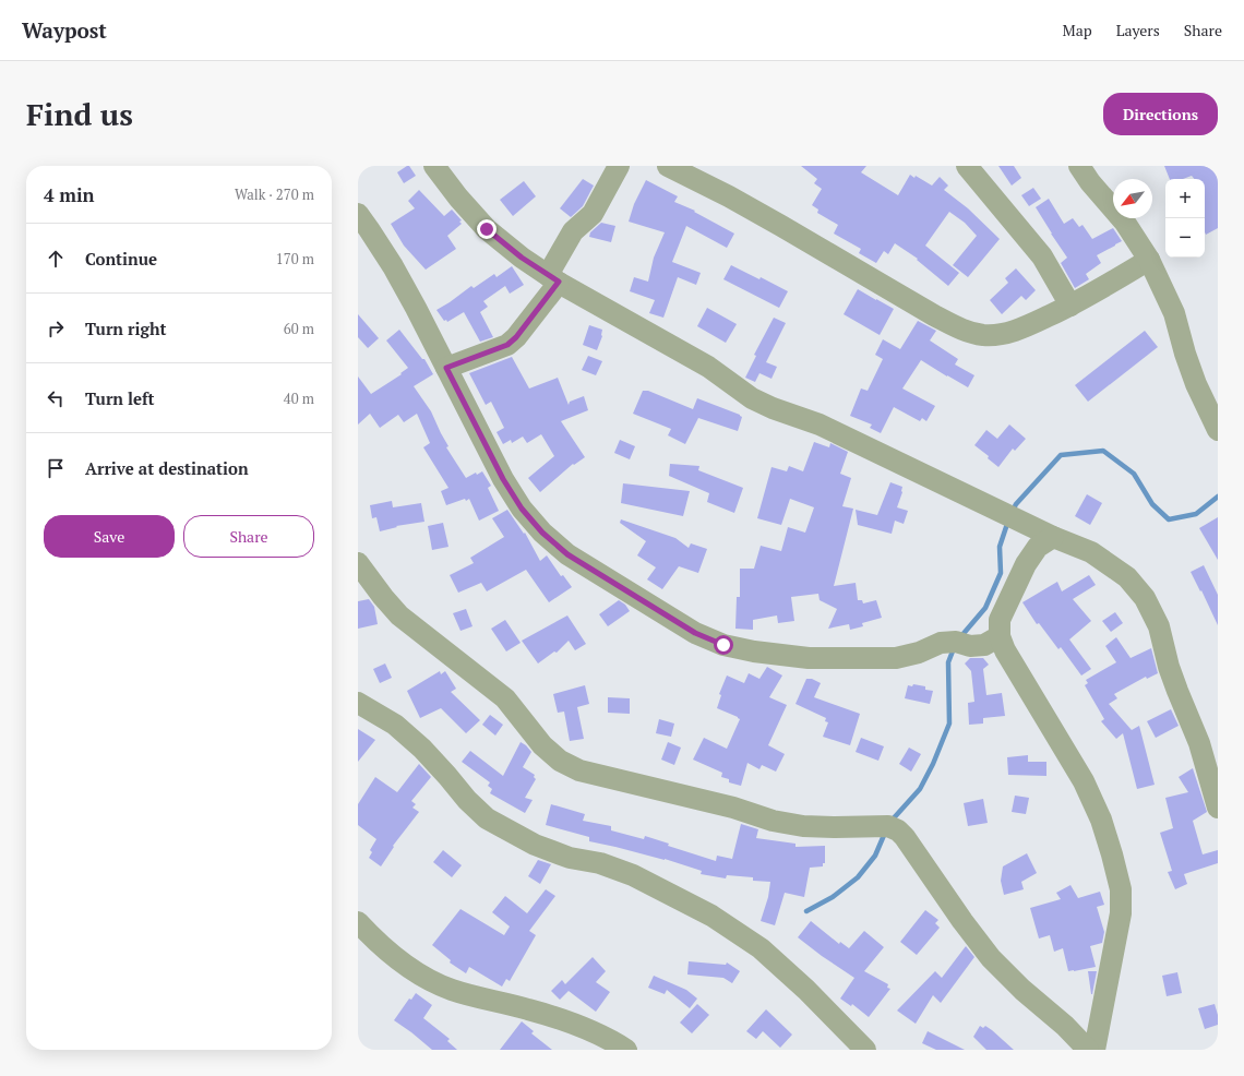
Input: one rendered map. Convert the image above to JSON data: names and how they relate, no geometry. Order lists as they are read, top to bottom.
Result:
{
  "north": "bottom left",
  "page": {
    "header": "Waypost",
    "nav": ["Map", "Layers", "Share"],
    "buttons": [
      "Directions",
      ["Save", "Share"]
    ],
    "title": "Find us",
    "heading": ["4 min", "Walk · 270 m"],
    "map_buttons": ["+", "−"],
    "list": [
      ["Continue", "170 m"],
      ["Turn right", "60 m"],
      ["Turn left", "40 m"],
      "Arrive at destination"
    ]
  }
}
